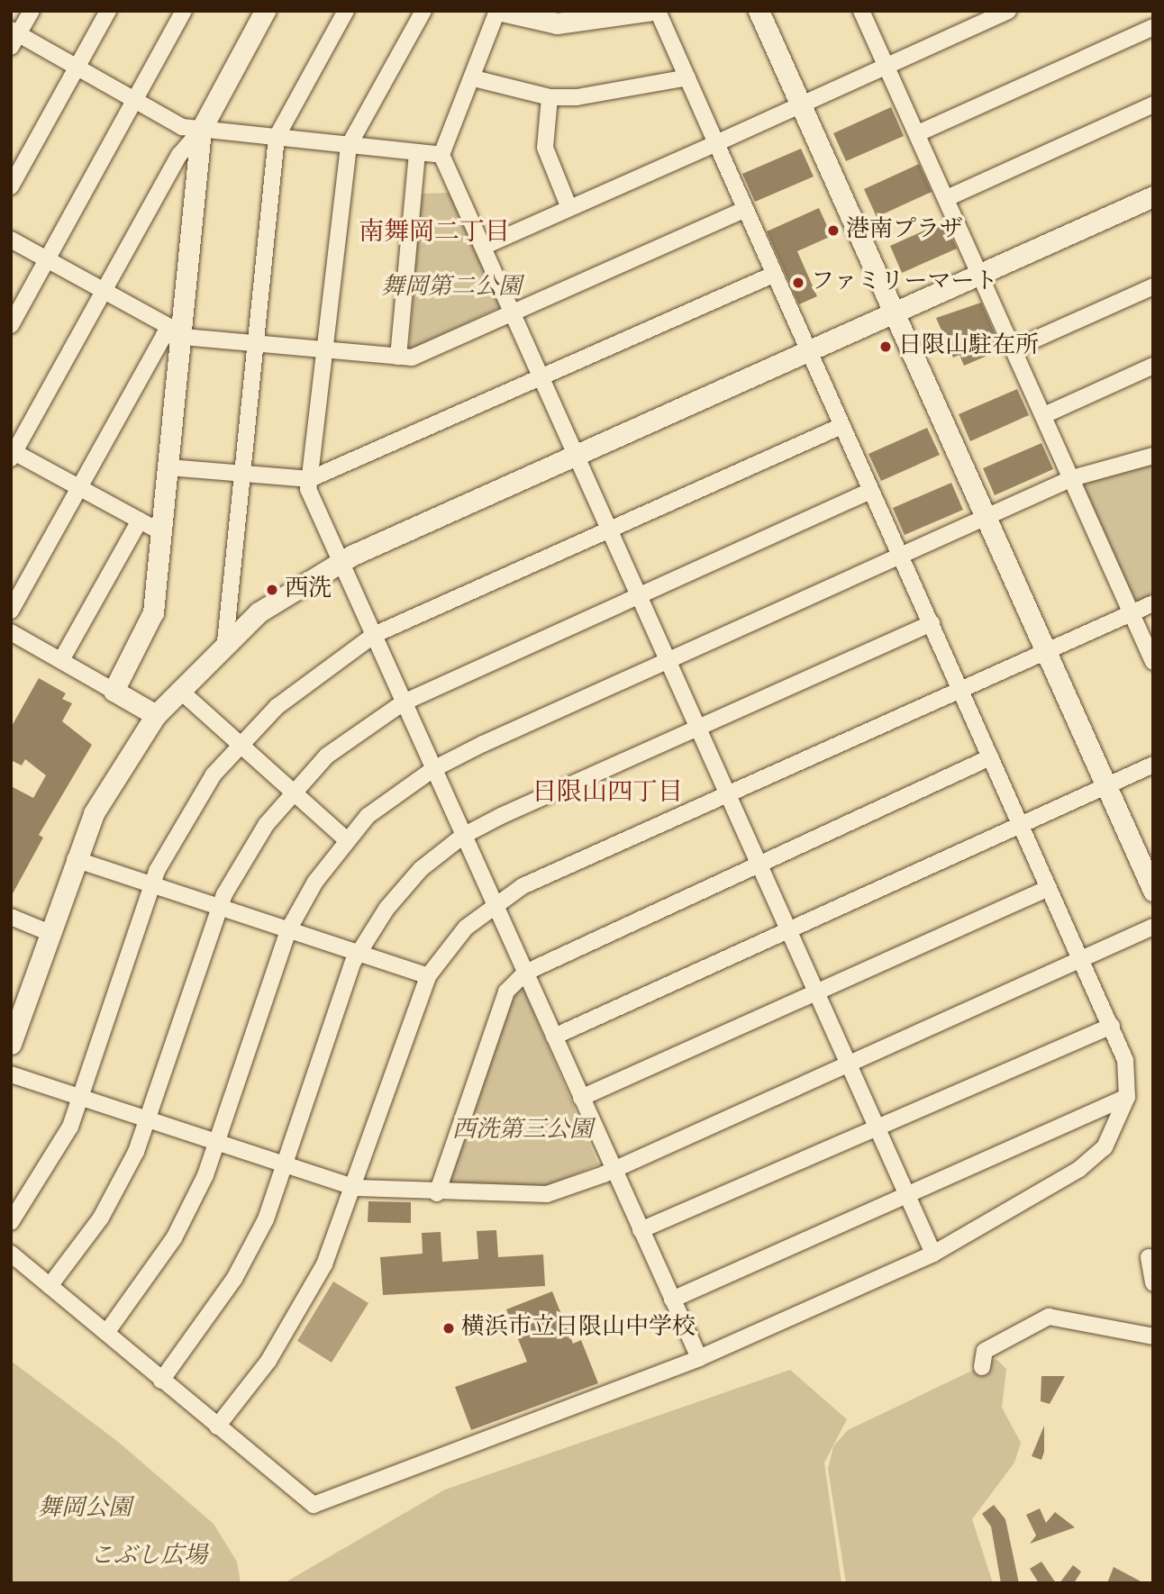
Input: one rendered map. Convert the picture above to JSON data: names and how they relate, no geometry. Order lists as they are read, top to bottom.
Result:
{
  "districts": ["南舞岡二丁目", "日限山四丁目"],
  "parks": [
    "舞岡第二公園",
    "西洗第三公園",
    "舞岡公園",
    "こぶし広場"
  ],
  "places": [
    "港南プラザ",
    "ファミリーマート",
    "日限山駐在所",
    "西洗",
    "横浜市立日限山中学校"
  ]
}
